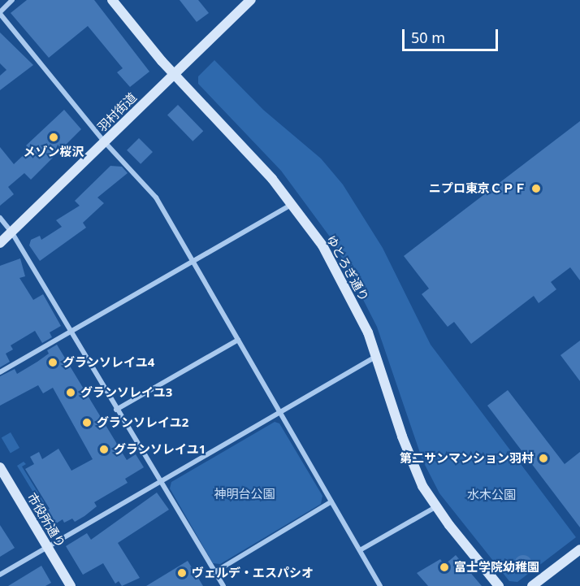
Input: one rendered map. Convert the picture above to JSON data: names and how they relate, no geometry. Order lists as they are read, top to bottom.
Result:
{
  "streets": {
    "street": ["羽村街道", "ゆとろぎ通り", "市役所通り"]
  },
  "crossings": [
    ["羽村街道", "ゆとろぎ通り"]
  ],
  "parks": ["神明台公園", "水木公園"],
  "places": [
    "メゾン桜沢",
    "ニプロ東京ＣＰＦ",
    "グランソレイユ4",
    "グランソレイユ3",
    "グランソレイユ2",
    "グランソレイユ1",
    "第二サンマンション羽村",
    "富士学院幼稚園",
    "ヴェルデ・エスパシオ"
  ],
  "scale_bar": "50 m"
}
